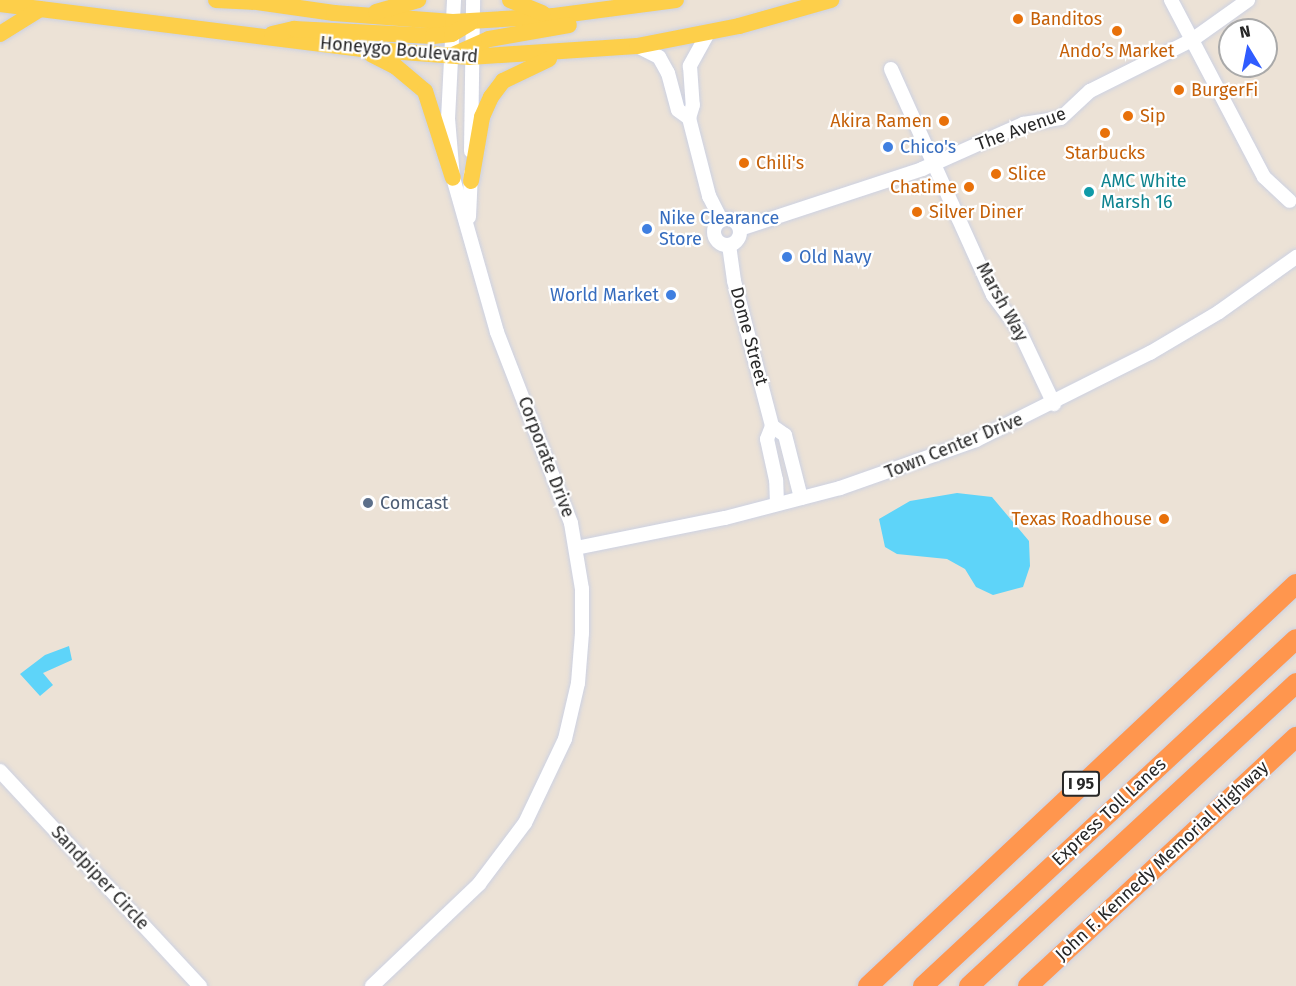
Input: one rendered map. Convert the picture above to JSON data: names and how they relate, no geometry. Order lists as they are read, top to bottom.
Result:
{
  "streets": {
    "highway": ["I 95", "Express Toll Lanes", "John F. Kennedy Memorial Highway"],
    "main road": ["Honeygo Boulevard"],
    "street": [
      "The Avenue",
      "Marsh Way",
      "Dome Street",
      "Town Center Drive",
      "Corporate Drive",
      "Sandpiper Circle"
    ]
  },
  "crossings": [
    ["Honeygo Boulevard", "Corporate Drive"],
    ["The Avenue", "Marsh Way"],
    ["The Avenue", "Dome Street"],
    ["Marsh Way", "Town Center Drive"],
    ["Dome Street", "Town Center Drive"],
    ["Town Center Drive", "Corporate Drive"]
  ],
  "places": [
    "Banditos",
    "Ando’s Market",
    "BurgerFi",
    "Sip",
    "Akira Ramen",
    "Starbucks",
    "Chico's",
    "Chili's",
    "Slice",
    "Chatime",
    "AMC White Marsh 16",
    "Silver Diner",
    "Nike Clearance Store",
    "Old Navy",
    "World Market",
    "Comcast",
    "Texas Roadhouse"
  ],
  "north": "top"
}
